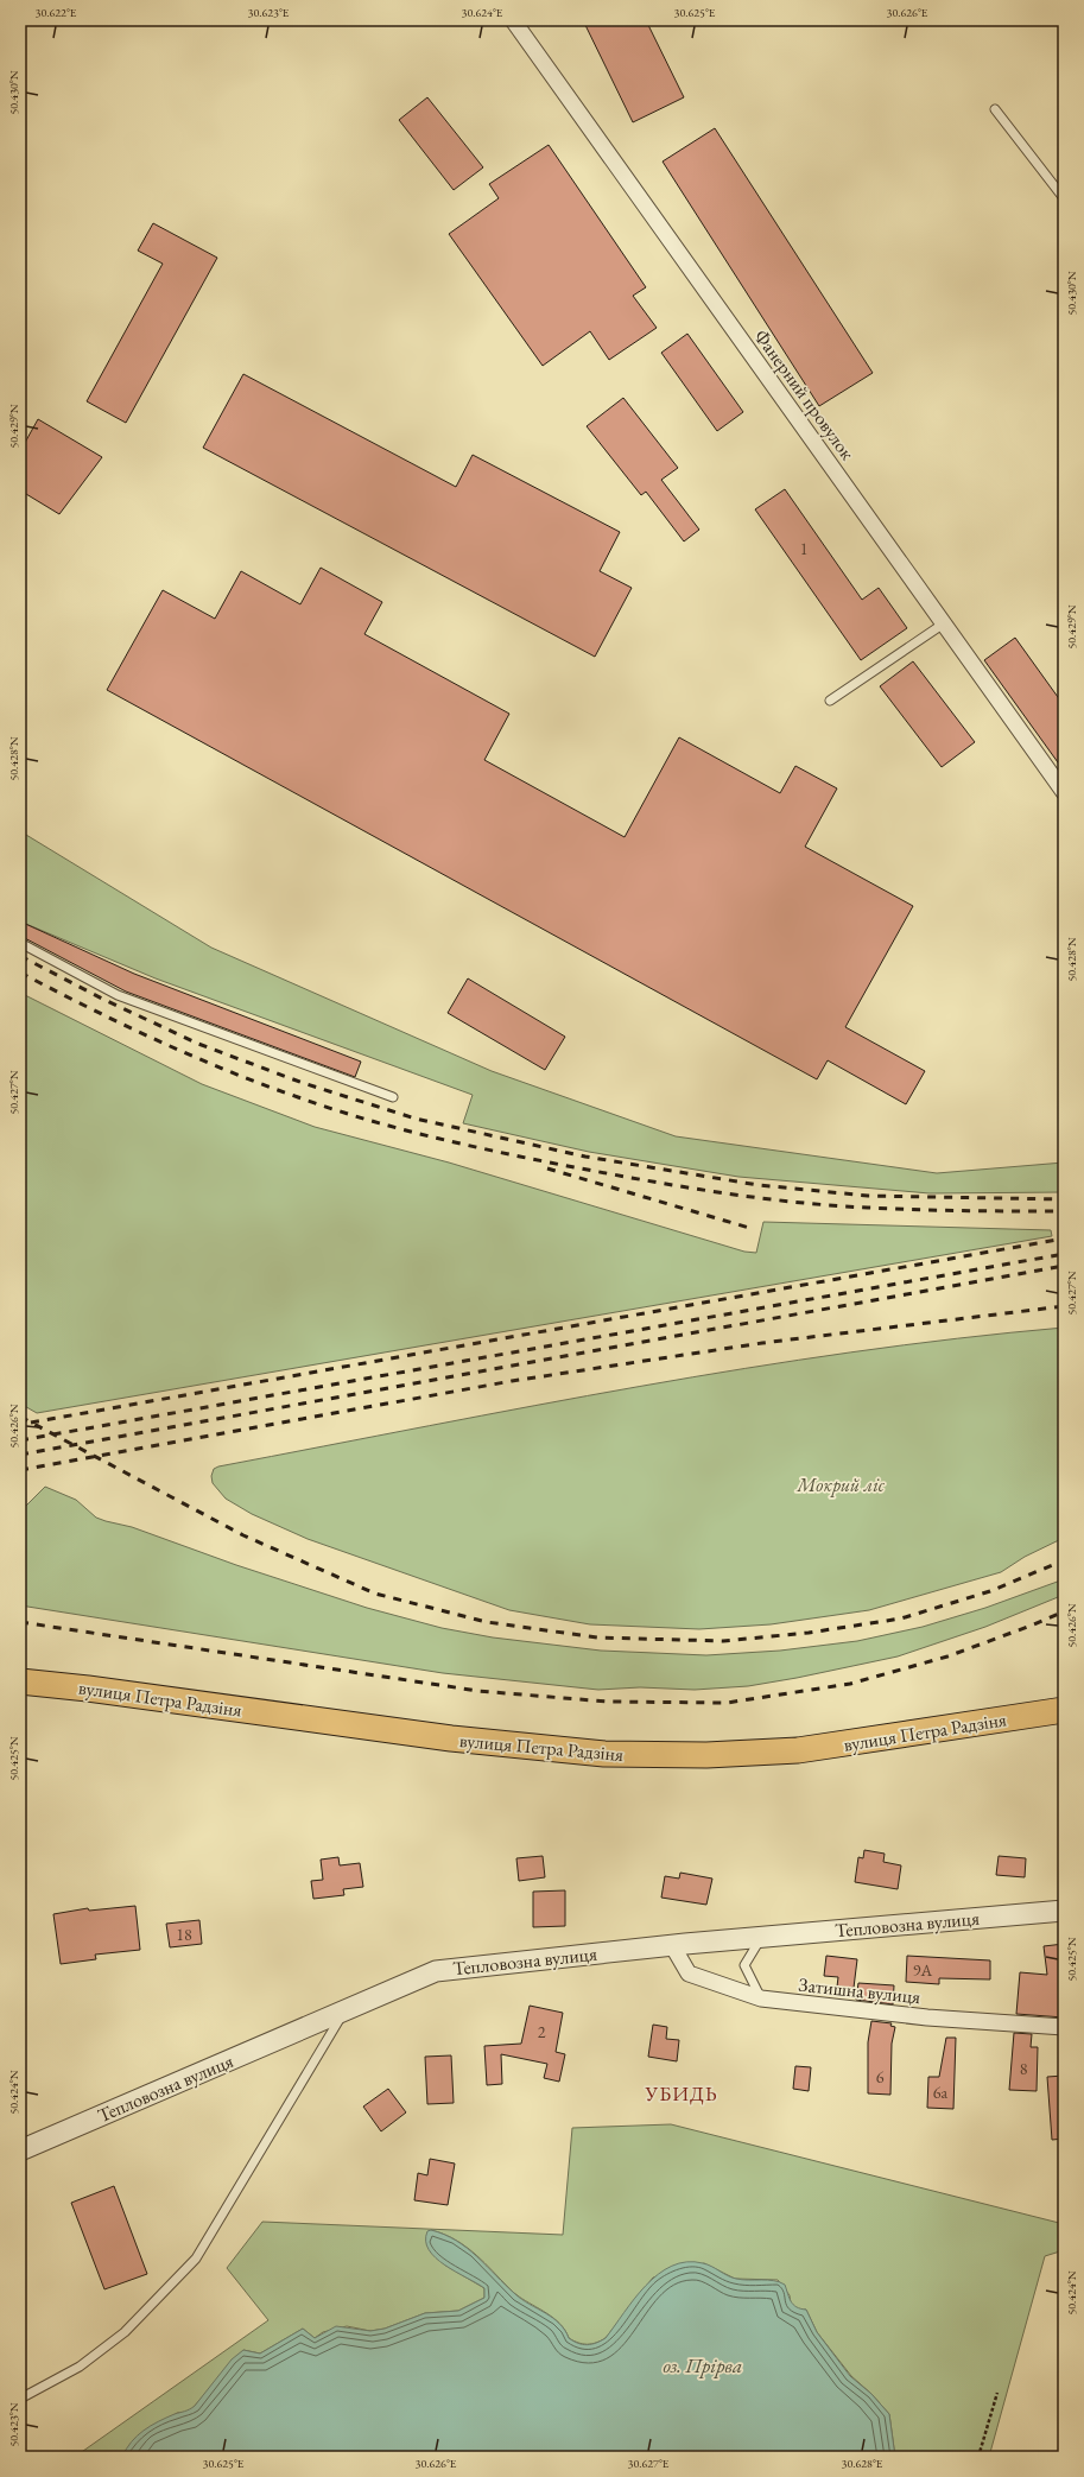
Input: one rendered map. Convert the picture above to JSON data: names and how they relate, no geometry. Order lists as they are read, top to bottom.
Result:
{
  "streets": {
    "main road": ["вулиця Петра Радзіня"],
    "street": ["Фанерний провулок", "Тепловозна вулиця", "Затишна вулиця"]
  },
  "crossings": [
    ["Тепловозна вулиця", "Затишна вулиця"]
  ],
  "districts": ["УБИДЬ"],
  "water": ["оз. Прірва"],
  "parks": ["Мокрий ліс"],
  "house_numbers": [
    "1",
    "18",
    "9А",
    "2",
    "8",
    "6",
    "6а"
  ],
  "coordinates": [
    "30.622°E",
    "30.623°E",
    "30.624°E",
    "30.625°E",
    "30.626°E",
    "50.430°N",
    "50.429°N",
    "50.428°N",
    "50.427°N",
    "50.426°N",
    "50.425°N",
    "50.424°N",
    "50.423°N",
    "30.627°E",
    "30.628°E"
  ]
}
